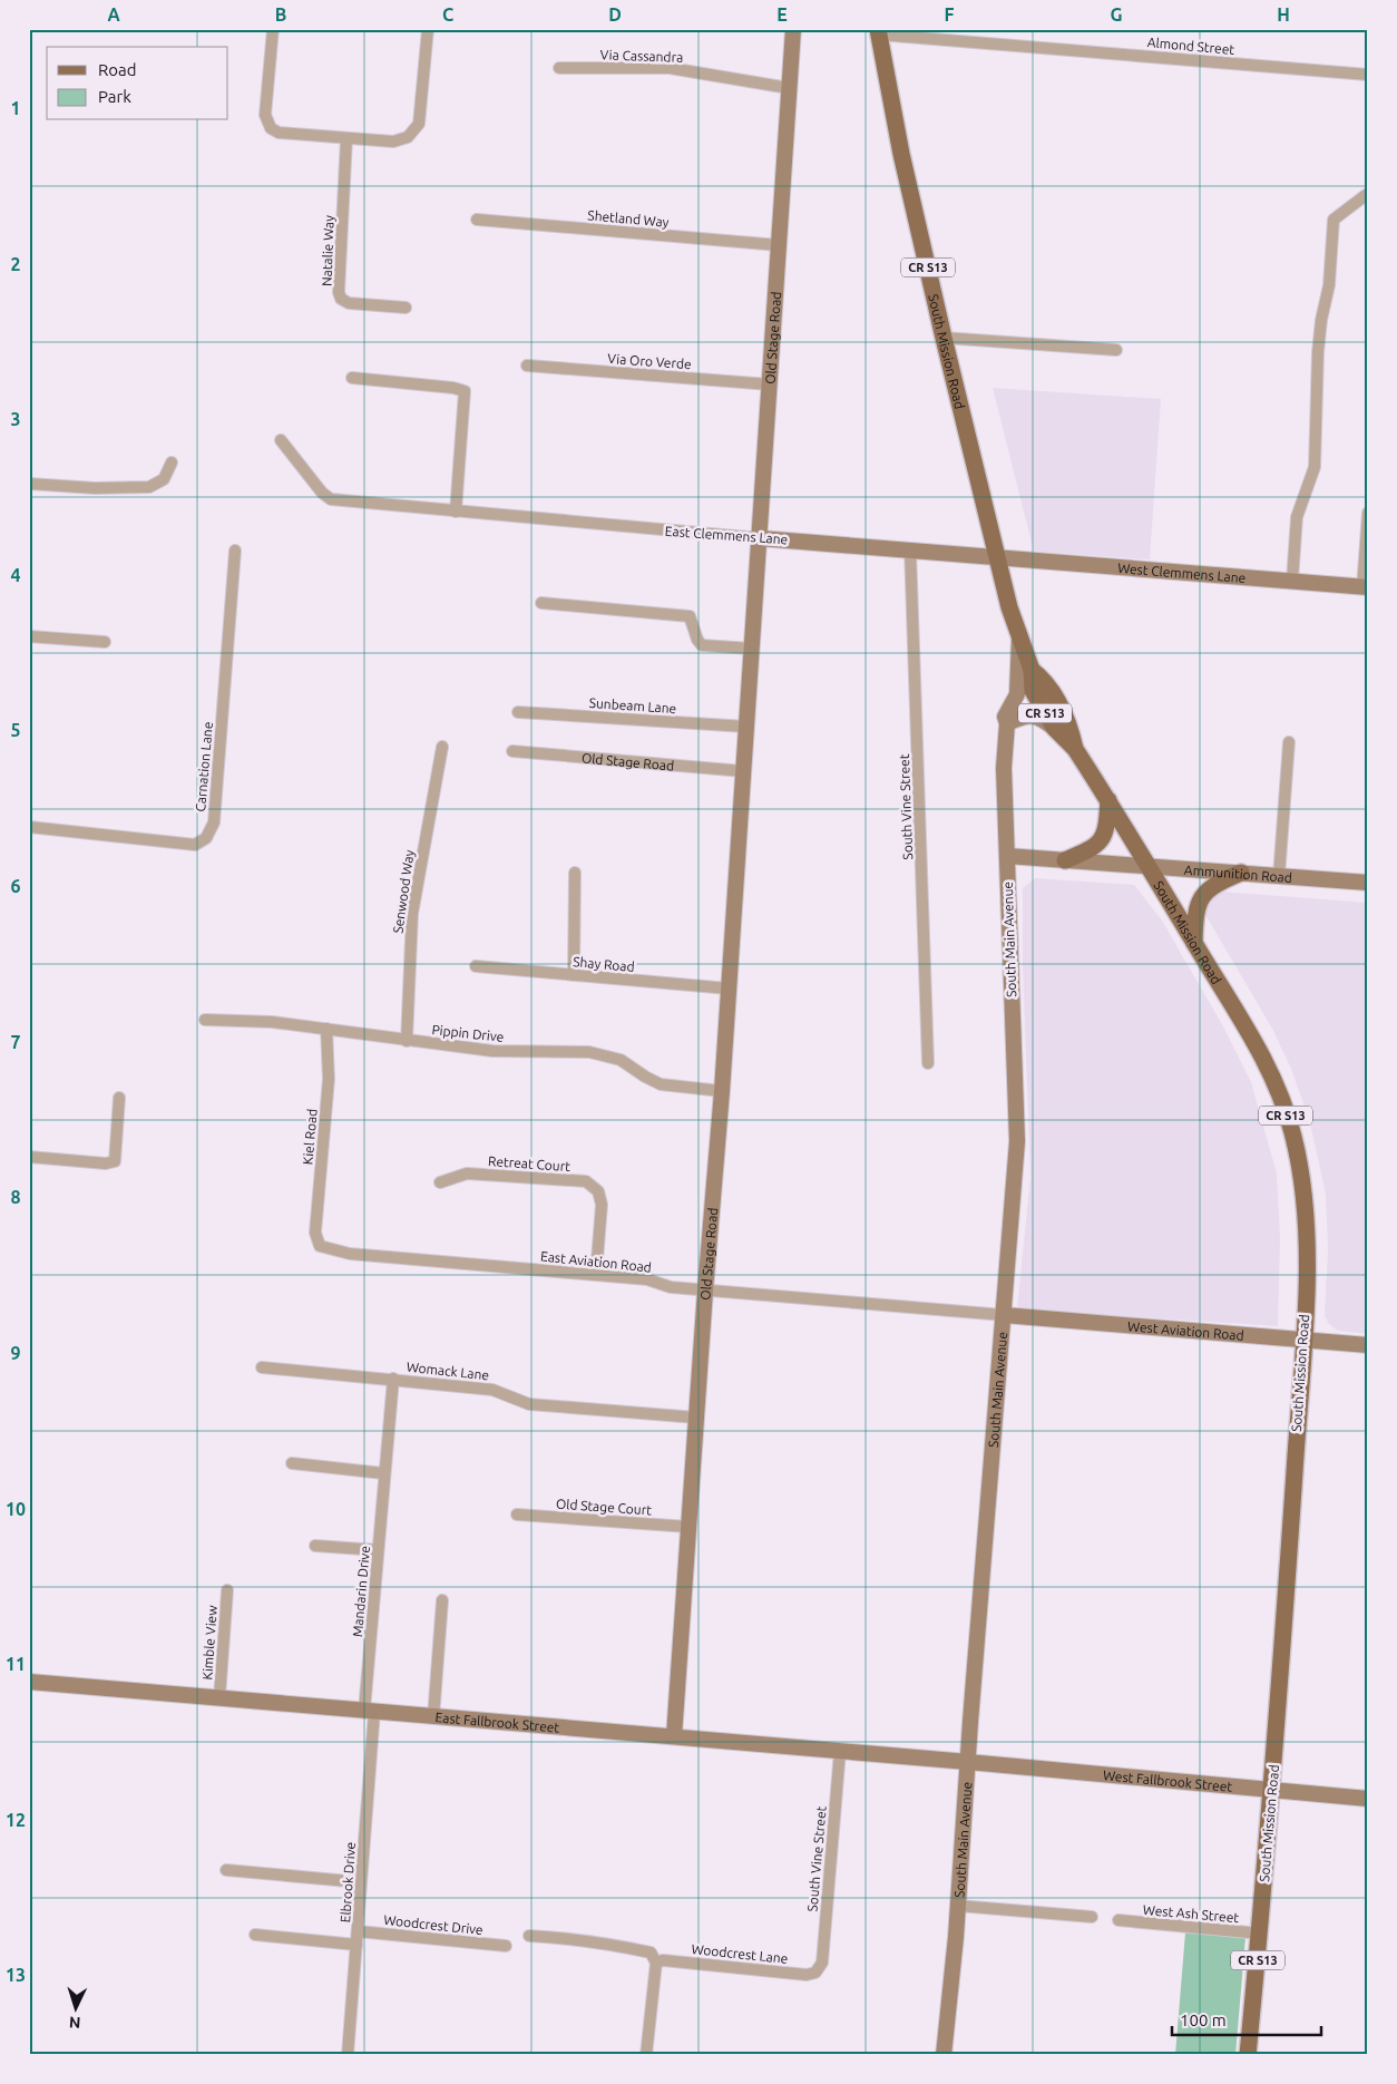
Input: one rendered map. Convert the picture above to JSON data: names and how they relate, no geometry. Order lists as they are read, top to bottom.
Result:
{
  "streets": {
    "main road": [
      "CR S13",
      "Old Stage Road",
      "South Mission Road",
      "East Clemmens Lane",
      "West Clemmens Lane",
      "Ammunition Road",
      "South Main Avenue",
      "West Aviation Road",
      "East Fallbrook Street",
      "West Fallbrook Street"
    ],
    "street": [
      "Almond Street",
      "Via Cassandra",
      "Shetland Way",
      "Natalie Way",
      "Via Oro Verde",
      "Sunbeam Lane",
      "Carnation Lane",
      "South Vine Street",
      "Senwood Way",
      "Shay Road",
      "Pippin Drive",
      "Kiel Road",
      "Retreat Court",
      "East Aviation Road",
      "Womack Lane",
      "Old Stage Court",
      "Mandarin Drive",
      "Kimble View",
      "Elbrook Drive",
      "West Ash Street",
      "Woodcrest Drive",
      "Woodcrest Lane"
    ]
  },
  "crossings": [
    ["Almond Street", "South Mission Road"],
    ["Via Cassandra", "Old Stage Road"],
    ["Shetland Way", "Old Stage Road"],
    ["Old Stage Road", "Via Oro Verde"],
    ["Old Stage Road", "East Clemmens Lane"],
    ["Old Stage Road", "Sunbeam Lane"],
    ["Old Stage Road", "Shay Road"],
    ["Old Stage Road", "Pippin Drive"],
    ["Old Stage Road", "East Aviation Road"],
    ["Old Stage Road", "Womack Lane"],
    ["Old Stage Road", "Old Stage Court"],
    ["Old Stage Road", "East Fallbrook Street"],
    ["South Mission Road", "East Clemmens Lane"],
    ["South Mission Road", "West Clemmens Lane"],
    ["South Mission Road", "Ammunition Road"],
    ["South Mission Road", "South Main Avenue"],
    ["South Mission Road", "West Aviation Road"],
    ["South Mission Road", "West Fallbrook Street"],
    ["South Mission Road", "West Ash Street"],
    ["East Clemmens Lane", "West Clemmens Lane"],
    ["East Clemmens Lane", "South Vine Street"],
    ["South Vine Street", "East Fallbrook Street"],
    ["South Vine Street", "Woodcrest Lane"],
    ["Ammunition Road", "South Main Avenue"],
    ["Senwood Way", "Pippin Drive"],
    ["South Main Avenue", "East Aviation Road"],
    ["South Main Avenue", "West Aviation Road"],
    ["South Main Avenue", "East Fallbrook Street"],
    ["South Main Avenue", "West Fallbrook Street"],
    ["Pippin Drive", "Kiel Road"],
    ["Kiel Road", "East Aviation Road"],
    ["Retreat Court", "East Aviation Road"],
    ["East Aviation Road", "West Aviation Road"],
    ["Womack Lane", "Mandarin Drive"],
    ["Mandarin Drive", "East Fallbrook Street"],
    ["Mandarin Drive", "Elbrook Drive"],
    ["Kimble View", "East Fallbrook Street"],
    ["East Fallbrook Street", "West Fallbrook Street"],
    ["East Fallbrook Street", "Elbrook Drive"],
    ["Elbrook Drive", "Woodcrest Drive"]
  ],
  "legend": ["Road", "Park"],
  "scale_bar": "100 m",
  "north": "bottom",
  "grid": {
    "columns": [
      "A",
      "B",
      "C",
      "D",
      "E",
      "F",
      "G",
      "H"
    ],
    "rows": [
      "1",
      "2",
      "3",
      "4",
      "5",
      "6",
      "7",
      "8",
      "9",
      "10",
      "11",
      "12",
      "13"
    ]
  }
}
